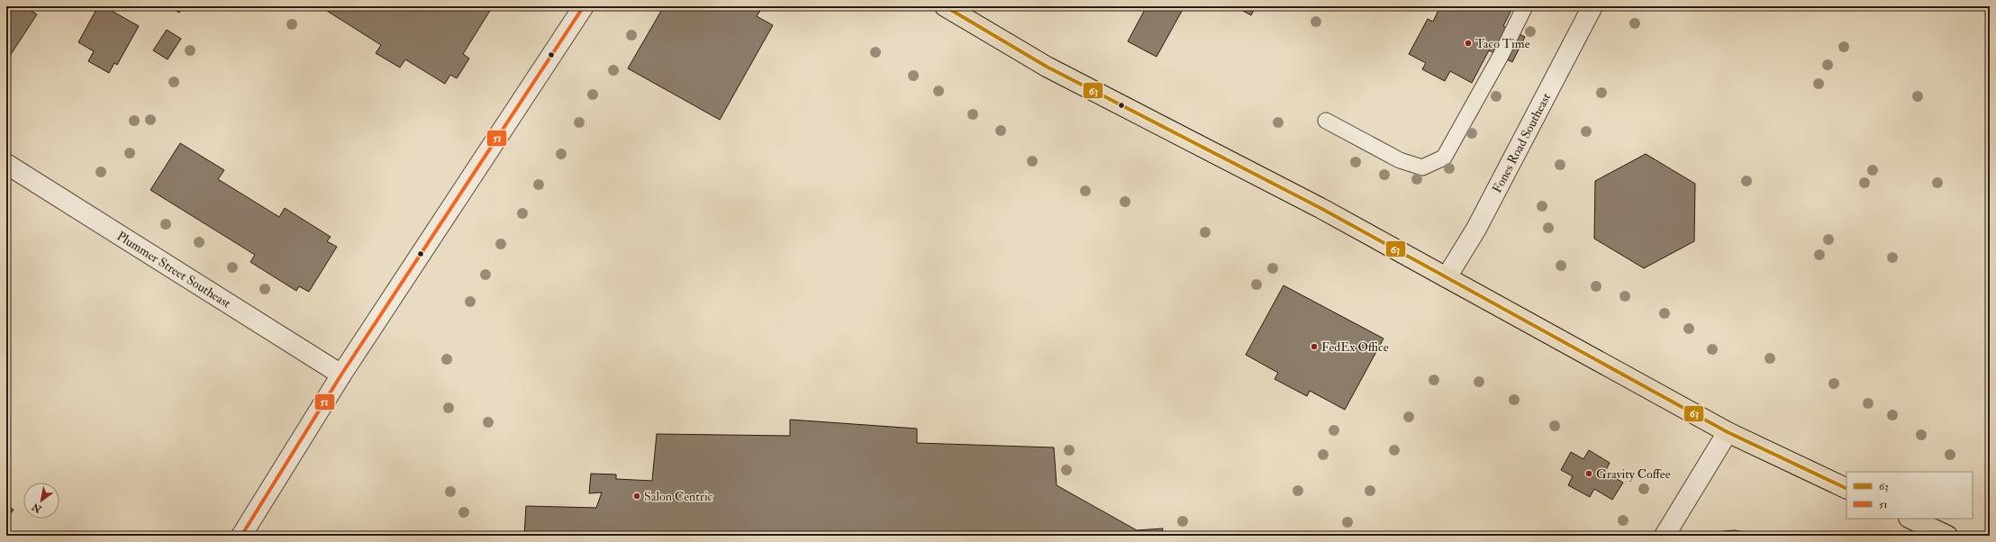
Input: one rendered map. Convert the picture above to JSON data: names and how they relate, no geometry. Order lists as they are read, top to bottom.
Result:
{
  "streets": {
    "street": ["Fones Road Southeast", "Plummer Street Southeast"]
  },
  "places": [
    "Taco Time",
    "FedEx Office",
    "Gravity Coffee",
    "Salon Centric"
  ],
  "lines": ["transit line 63", "transit line 51"],
  "legend": ["63", "51"],
  "north": "bottom left"
}
